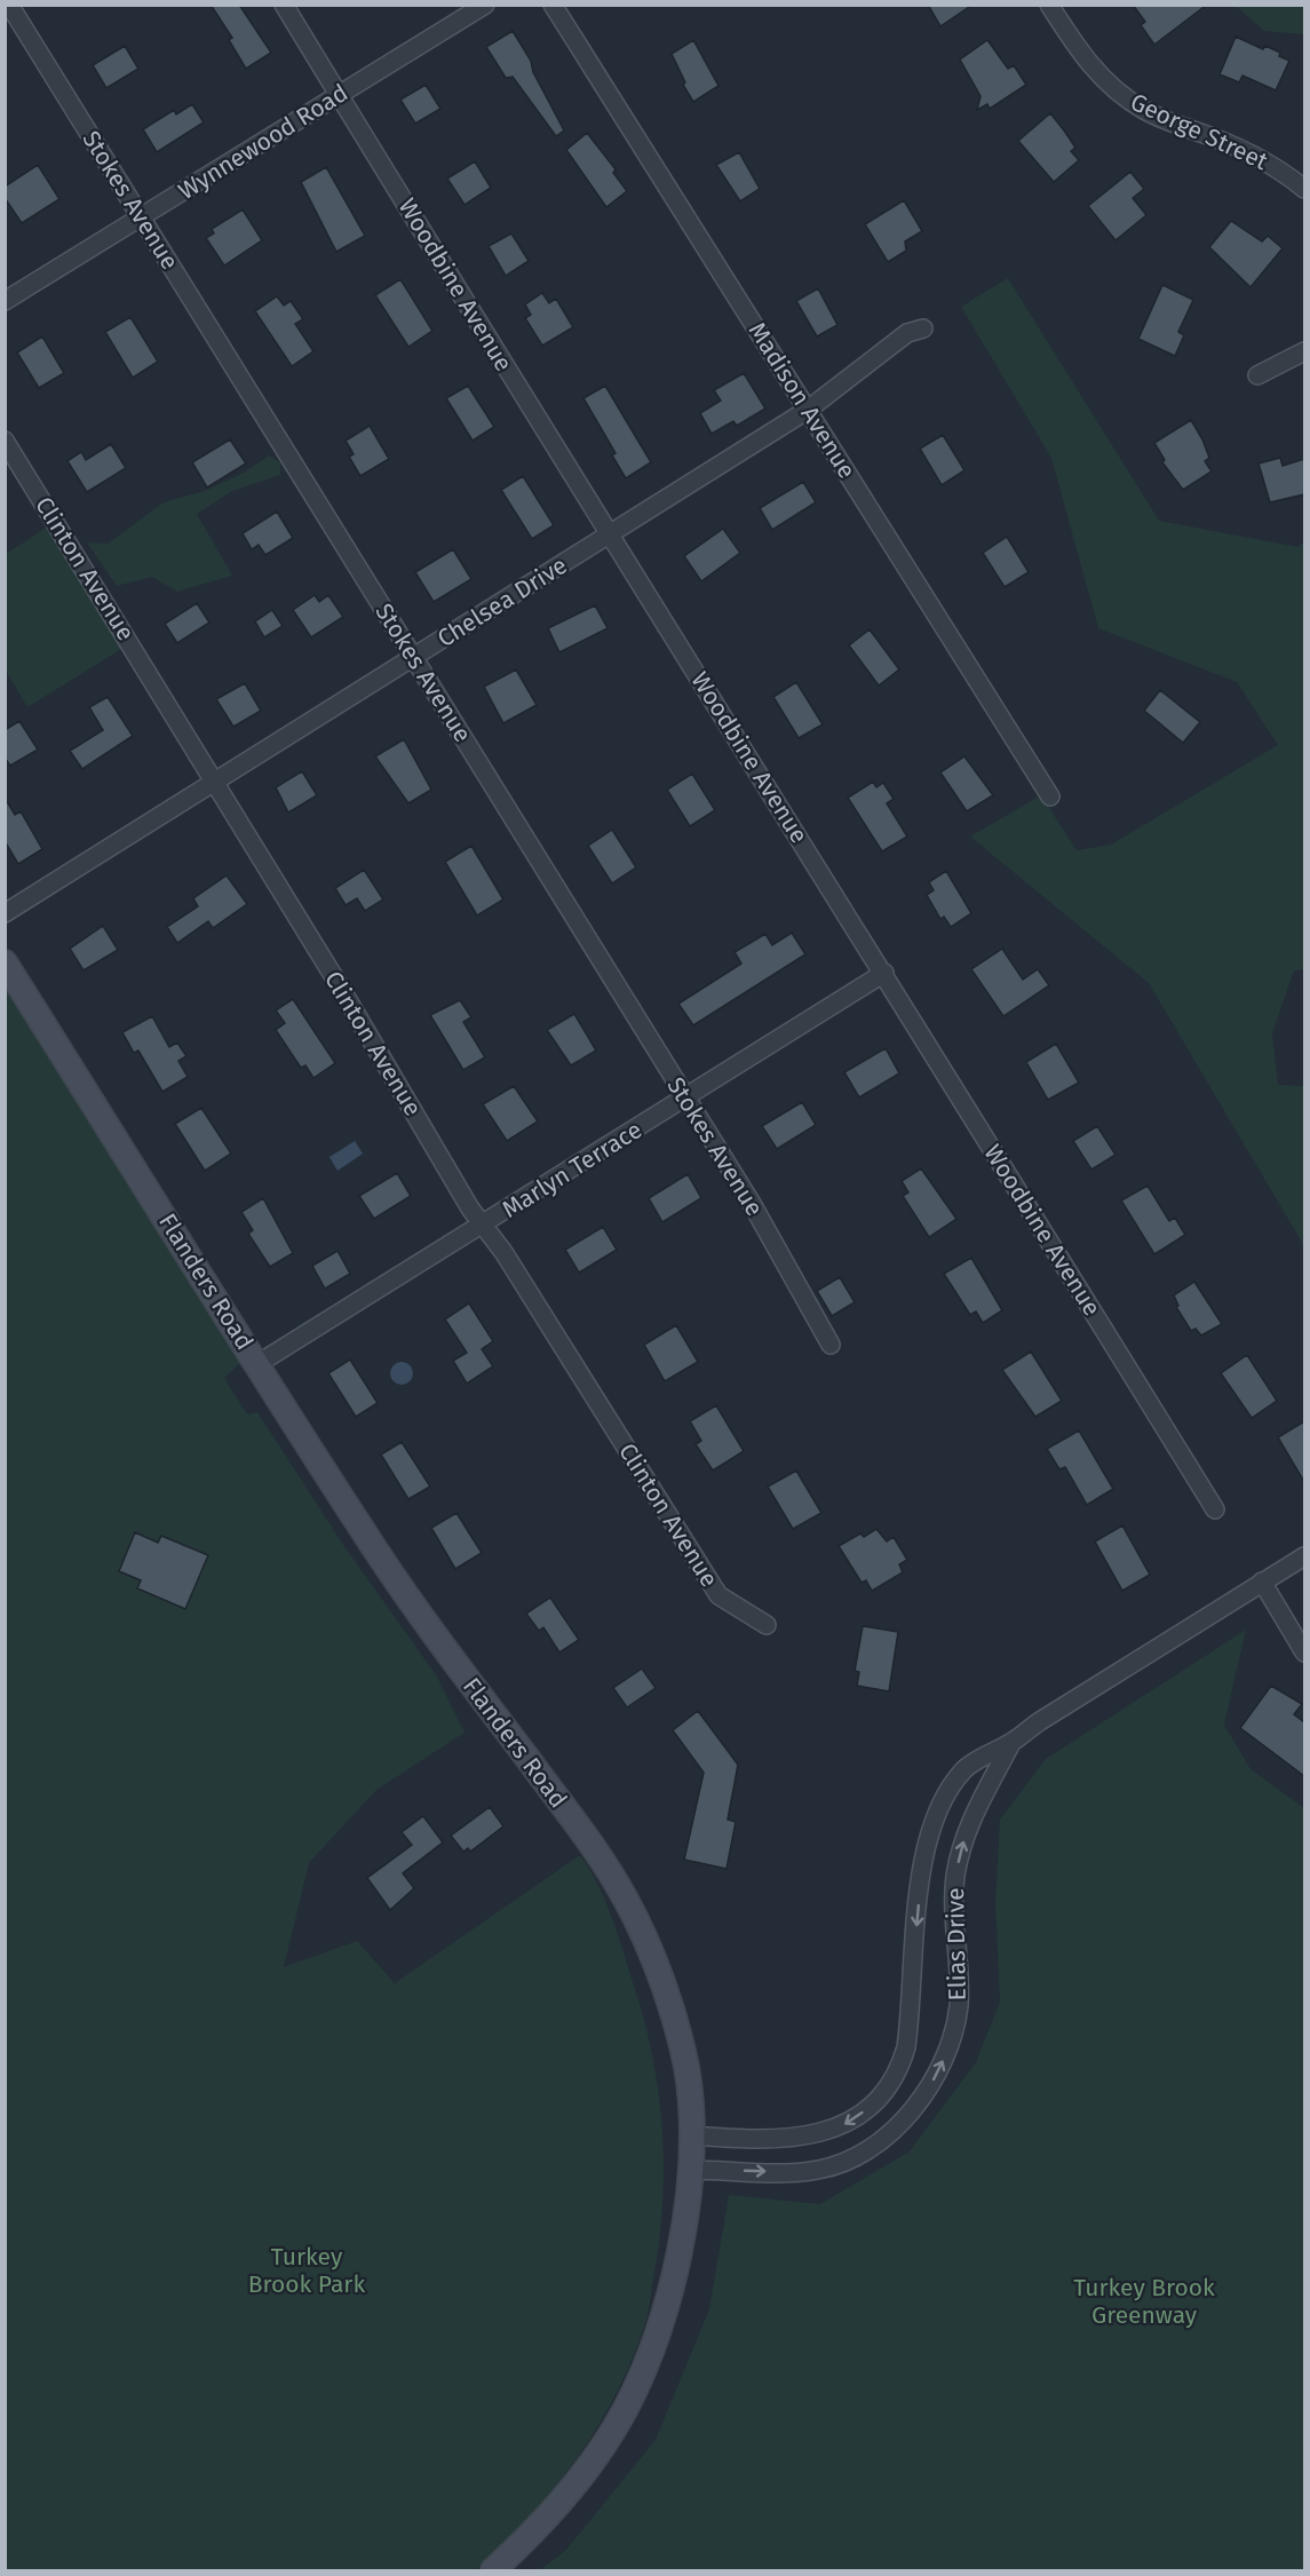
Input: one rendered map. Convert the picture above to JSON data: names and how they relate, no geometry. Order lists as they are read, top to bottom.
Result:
{
  "streets": {
    "main road": ["Flanders Road"],
    "street": [
      "George Street",
      "Wynnewood Road",
      "Stokes Avenue",
      "Woodbine Avenue",
      "Madison Avenue",
      "Clinton Avenue",
      "Chelsea Drive",
      "Marlyn Terrace",
      "Elias Drive"
    ]
  },
  "crossings": [
    ["Wynnewood Road", "Stokes Avenue"],
    ["Wynnewood Road", "Woodbine Avenue"],
    ["Stokes Avenue", "Chelsea Drive"],
    ["Stokes Avenue", "Marlyn Terrace"],
    ["Woodbine Avenue", "Chelsea Drive"],
    ["Woodbine Avenue", "Marlyn Terrace"],
    ["Madison Avenue", "Chelsea Drive"],
    ["Clinton Avenue", "Chelsea Drive"],
    ["Clinton Avenue", "Marlyn Terrace"],
    ["Marlyn Terrace", "Flanders Road"],
    ["Flanders Road", "Elias Drive"]
  ],
  "parks": ["Turkey Brook Park", "Turkey Brook Greenway"]
}
